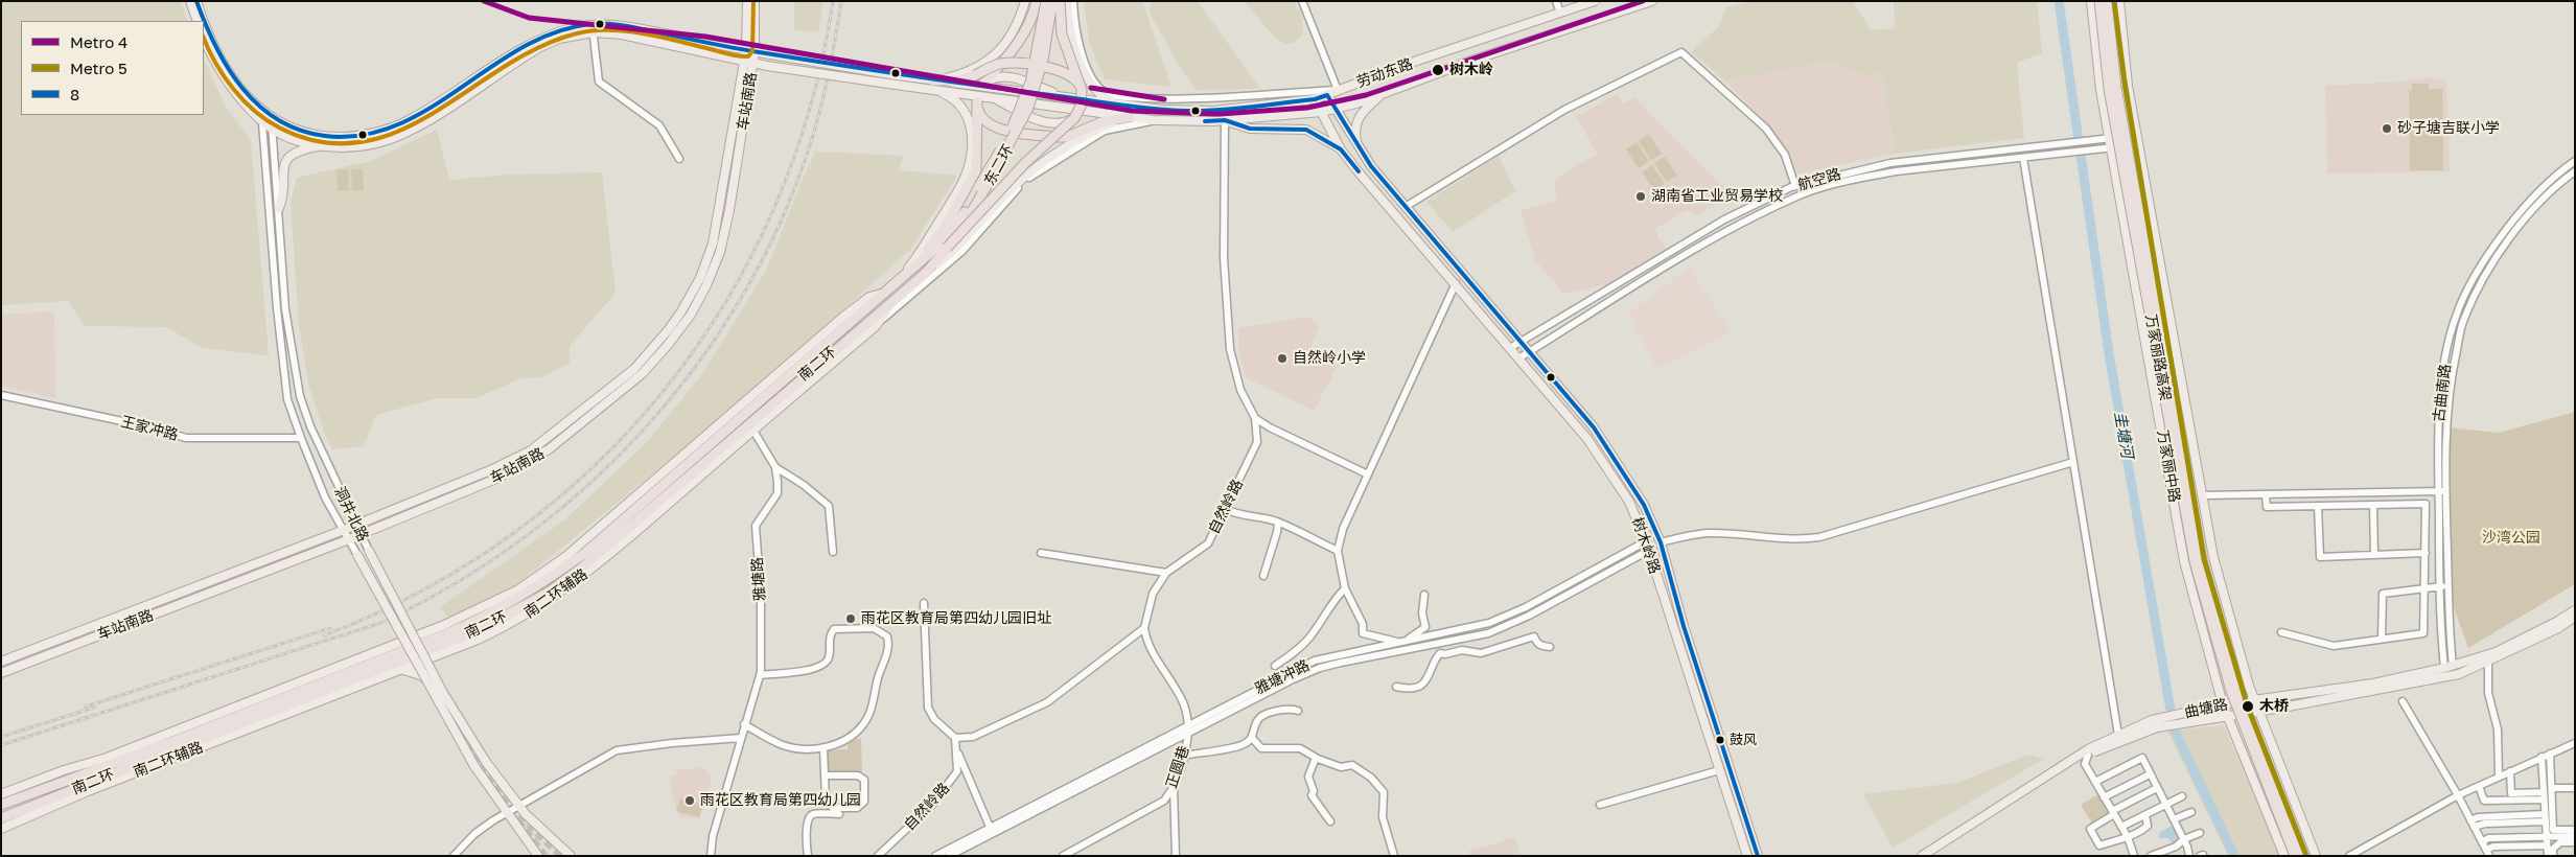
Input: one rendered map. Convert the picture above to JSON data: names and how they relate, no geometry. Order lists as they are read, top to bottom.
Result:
{
  "streets": {
    "highway": ["东二环", "万家丽路高架", "南二环"],
    "main road": [
      "劳动东路",
      "车站南路",
      "万家丽中路",
      "洞井北路",
      "树木岭路",
      "南二环辅路",
      "曲塘路"
    ],
    "street": [
      "航空路",
      "古曲南路",
      "王家冲路",
      "自然岭路",
      "雅塘路",
      "雅塘冲路",
      "正圆巷"
    ]
  },
  "crossings": [
    ["劳动东路", "自然岭路"],
    ["劳动东路", "树木岭路"],
    ["车站南路", "洞井北路"],
    ["东二环", "南二环"],
    ["东二环", "南二环辅路"],
    ["航空路", "万家丽中路"],
    ["航空路", "树木岭路"],
    ["南二环", "南二环辅路"],
    ["古曲南路", "曲塘路"],
    ["王家冲路", "洞井北路"],
    ["万家丽中路", "曲塘路"],
    ["自然岭路", "正圆巷"],
    ["树木岭路", "雅塘冲路"],
    ["雅塘路", "南二环辅路"],
    ["雅塘冲路", "正圆巷"]
  ],
  "water": ["圭塘河"],
  "parks": ["沙湾公园"],
  "places": [
    "树木岭",
    "砂子塘吉联小学",
    "湖南省工业贸易学校",
    "自然岭小学",
    "雨花区教育局第四幼儿园旧址",
    "木桥",
    "鼓风",
    "雨花区教育局第四幼儿园"
  ],
  "lines": ["metro line 4", "metro line 5", "transit line 8"],
  "legend": ["Metro 4", "Metro 5", "8"]
}
